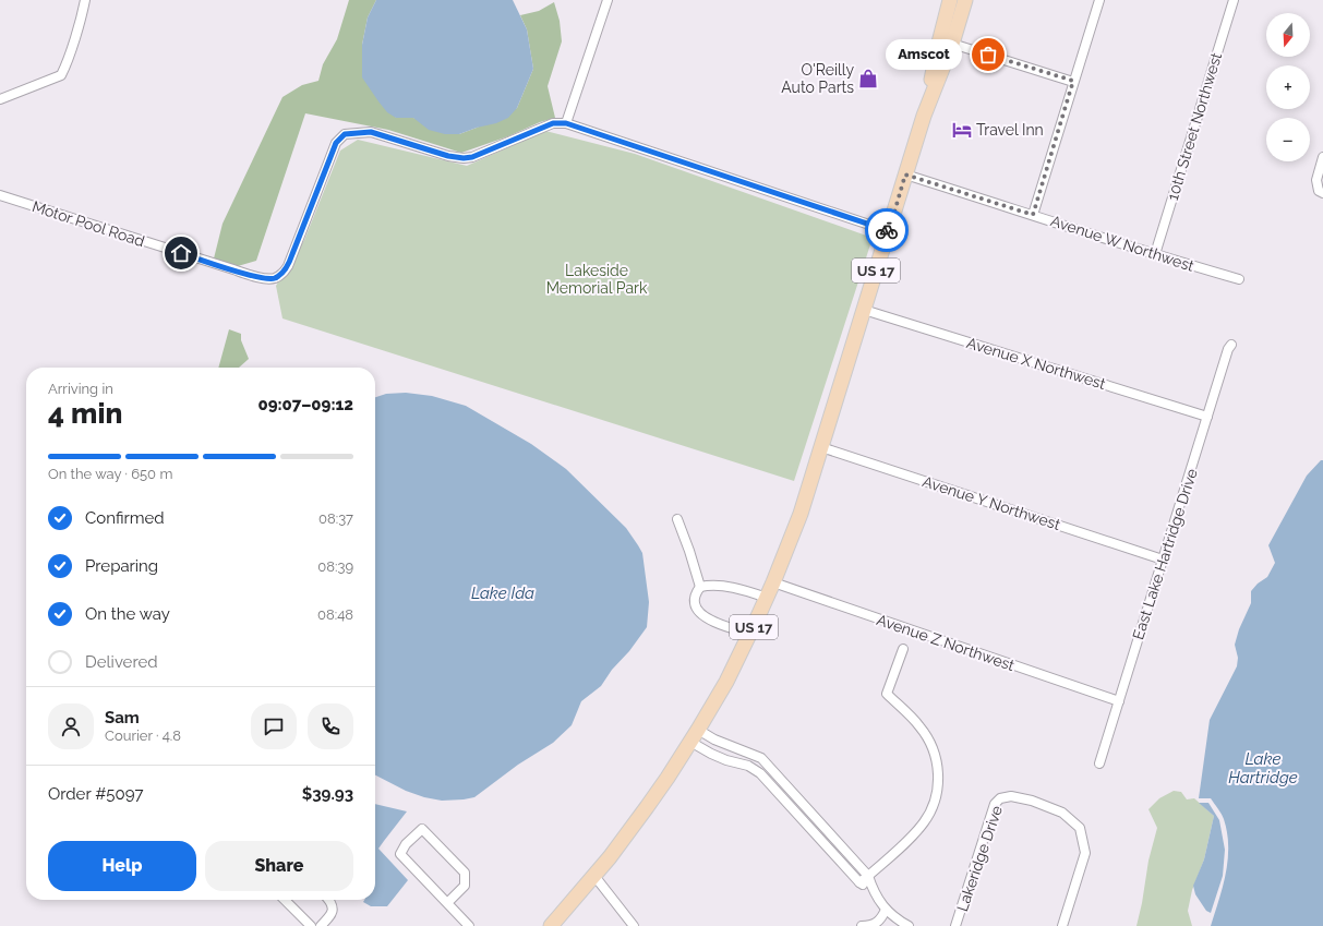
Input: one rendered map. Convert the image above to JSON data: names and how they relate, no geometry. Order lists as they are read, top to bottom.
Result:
{
  "streets": {
    "highway": ["US 17"],
    "street": [
      "10th Street Northwest",
      "Motor Pool Road",
      "Avenue W Northwest",
      "Avenue X Northwest",
      "Avenue Y Northwest",
      "East Lake Hartridge Drive",
      "Avenue Z Northwest",
      "Lakeridge Drive"
    ]
  },
  "crossings": [
    ["10th Street Northwest", "Avenue W Northwest"],
    ["Motor Pool Road", "US 17"],
    ["Avenue W Northwest", "US 17"],
    ["US 17", "Avenue X Northwest"],
    ["US 17", "Avenue Y Northwest"],
    ["US 17", "Avenue Z Northwest"],
    ["Avenue X Northwest", "East Lake Hartridge Drive"],
    ["Avenue Y Northwest", "East Lake Hartridge Drive"],
    ["East Lake Hartridge Drive", "Avenue Z Northwest"]
  ],
  "water": ["Lake Ida", "Lake Hartridge"],
  "parks": ["Lakeside Memorial Park"],
  "places": {
    "other": ["Amscot"],
    "shop": ["O'Reilly Auto Parts"],
    "hotel": ["Travel Inn"]
  },
  "north": "bottom",
  "page": {
    "map_buttons": ["+", "−"],
    "bubble": "Amscot",
    "heading": ["4 min", "Arriving in", "09:07–09:12"],
    "panel": [
      "Sam",
      "Courier · 4.8",
      "Order #5097",
      "$39.93"
    ],
    "bar": "On the way · 650 m",
    "list": [
      ["Confirmed", "08:37"],
      ["Preparing", "08:39"],
      ["On the way", "08:48"],
      "Delivered"
    ],
    "buttons": ["Help", "Share"]
  }
}
